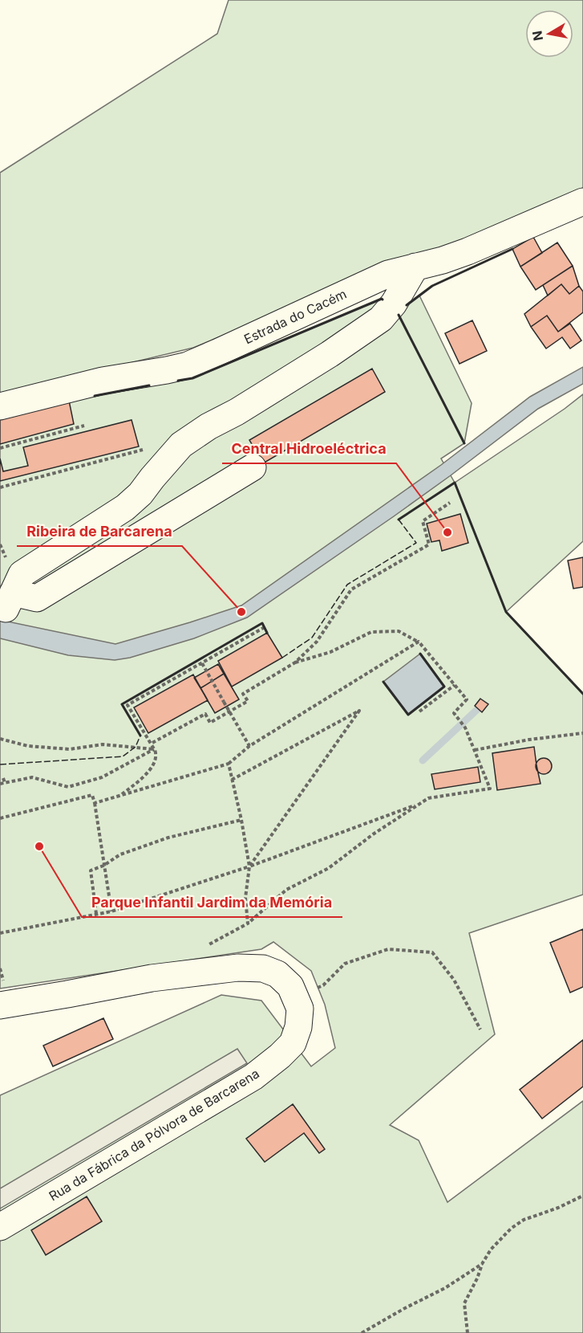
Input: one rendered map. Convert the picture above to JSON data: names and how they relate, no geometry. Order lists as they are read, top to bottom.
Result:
{
  "streets": {
    "street": ["Estrada do Cacém", "Rua da Fábrica da Pólvora de Barcarena"]
  },
  "places": ["Central Hidroeléctrica", "Ribeira de Barcarena", "Parque Infantil Jardim da Memória"],
  "north": "left"
}
